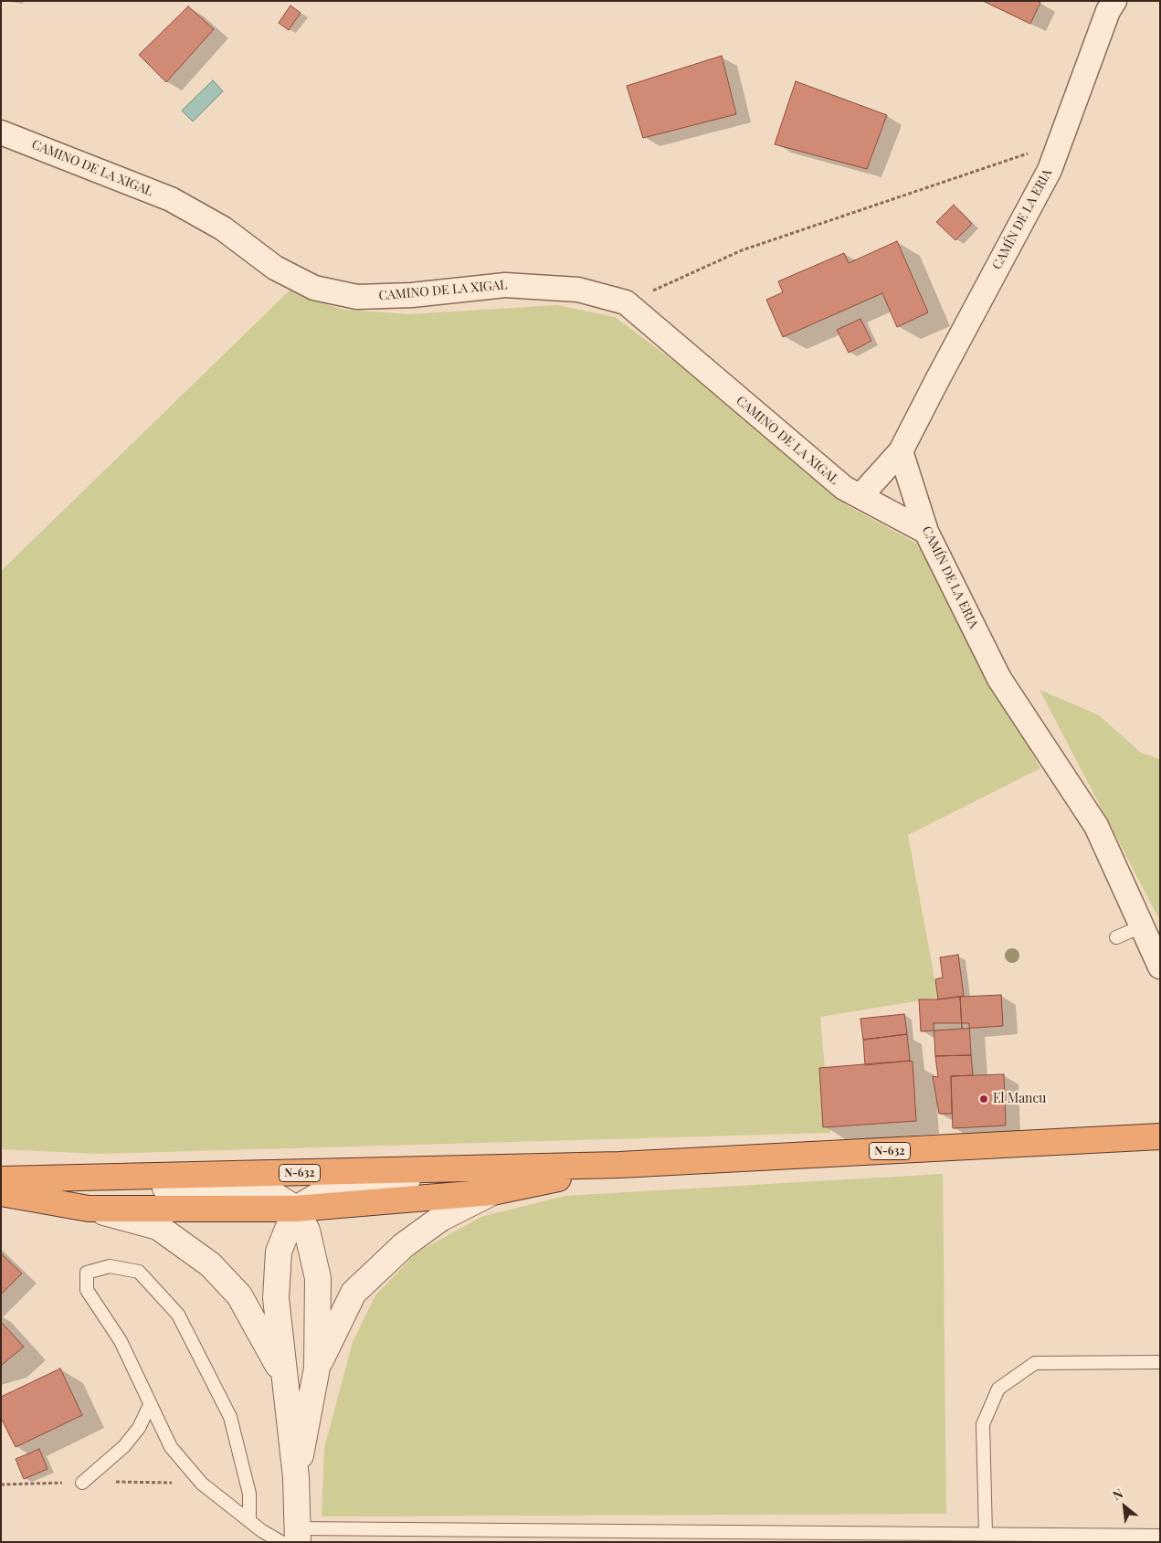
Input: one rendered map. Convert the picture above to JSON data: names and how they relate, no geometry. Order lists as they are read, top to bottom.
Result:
{
  "streets": {
    "highway": ["N-632"],
    "street": ["CAMINO DE LA XIGAL", "CAMÍN DE LA ERIA"]
  },
  "crossings": [
    ["CAMINO DE LA XIGAL", "CAMÍN DE LA ERIA"]
  ],
  "places": ["El Mancu"],
  "north": "top left"
}
